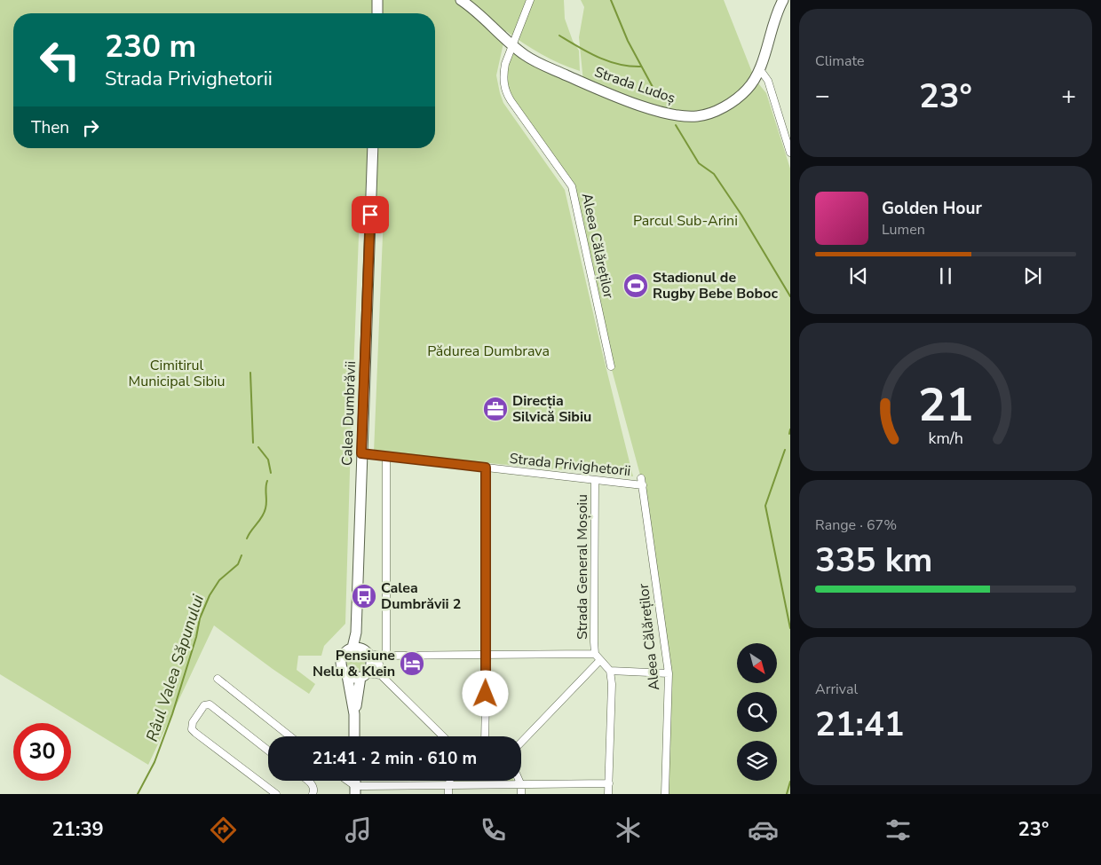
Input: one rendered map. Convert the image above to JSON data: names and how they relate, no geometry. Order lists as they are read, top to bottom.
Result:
{
  "streets": {
    "main road": ["Strada Ludoș", "Calea Dumbrăvii"],
    "street": ["Aleea Călăreților", "Strada Privighetorii", "Strada General Moșoiu"]
  },
  "crossings": [
    ["Strada Ludoș", "Aleea Călăreților"],
    ["Aleea Călăreților", "Strada Privighetorii"],
    ["Calea Dumbrăvii", "Strada Privighetorii"],
    ["Strada Privighetorii", "Strada General Moșoiu"]
  ],
  "water": ["Râul Valea Săpunului"],
  "parks": ["Parcul Sub-Arini", "Pădurea Dumbrava", "Cimitirul Municipal Sibiu"],
  "places": {
    "sports": ["Stadionul de Rugby Bebe Boboc"],
    "office": ["Direcția Silvică Sibiu"],
    "bus stop": ["Calea Dumbrăvii 2"],
    "hotel": ["Pensiune Nelu & Klein"]
  },
  "north": "bottom right",
  "page": {
    "tile": [
      "Climate",
      ["Range · 67%", "335 km"],
      ["Arrival", "21:41"]
    ],
    "turn": ["230 m", "Strada Privighetorii"],
    "heat": ["−", "23°", "+"],
    "then": "Then",
    "song": ["Golden Hour", "Lumen"],
    "limit": "30",
    "trip": "21:41 · 2 min · 610 m",
    "tabs": ["21:39", "23°"],
    "gauge": ["21", "km/h"]
  }
}
